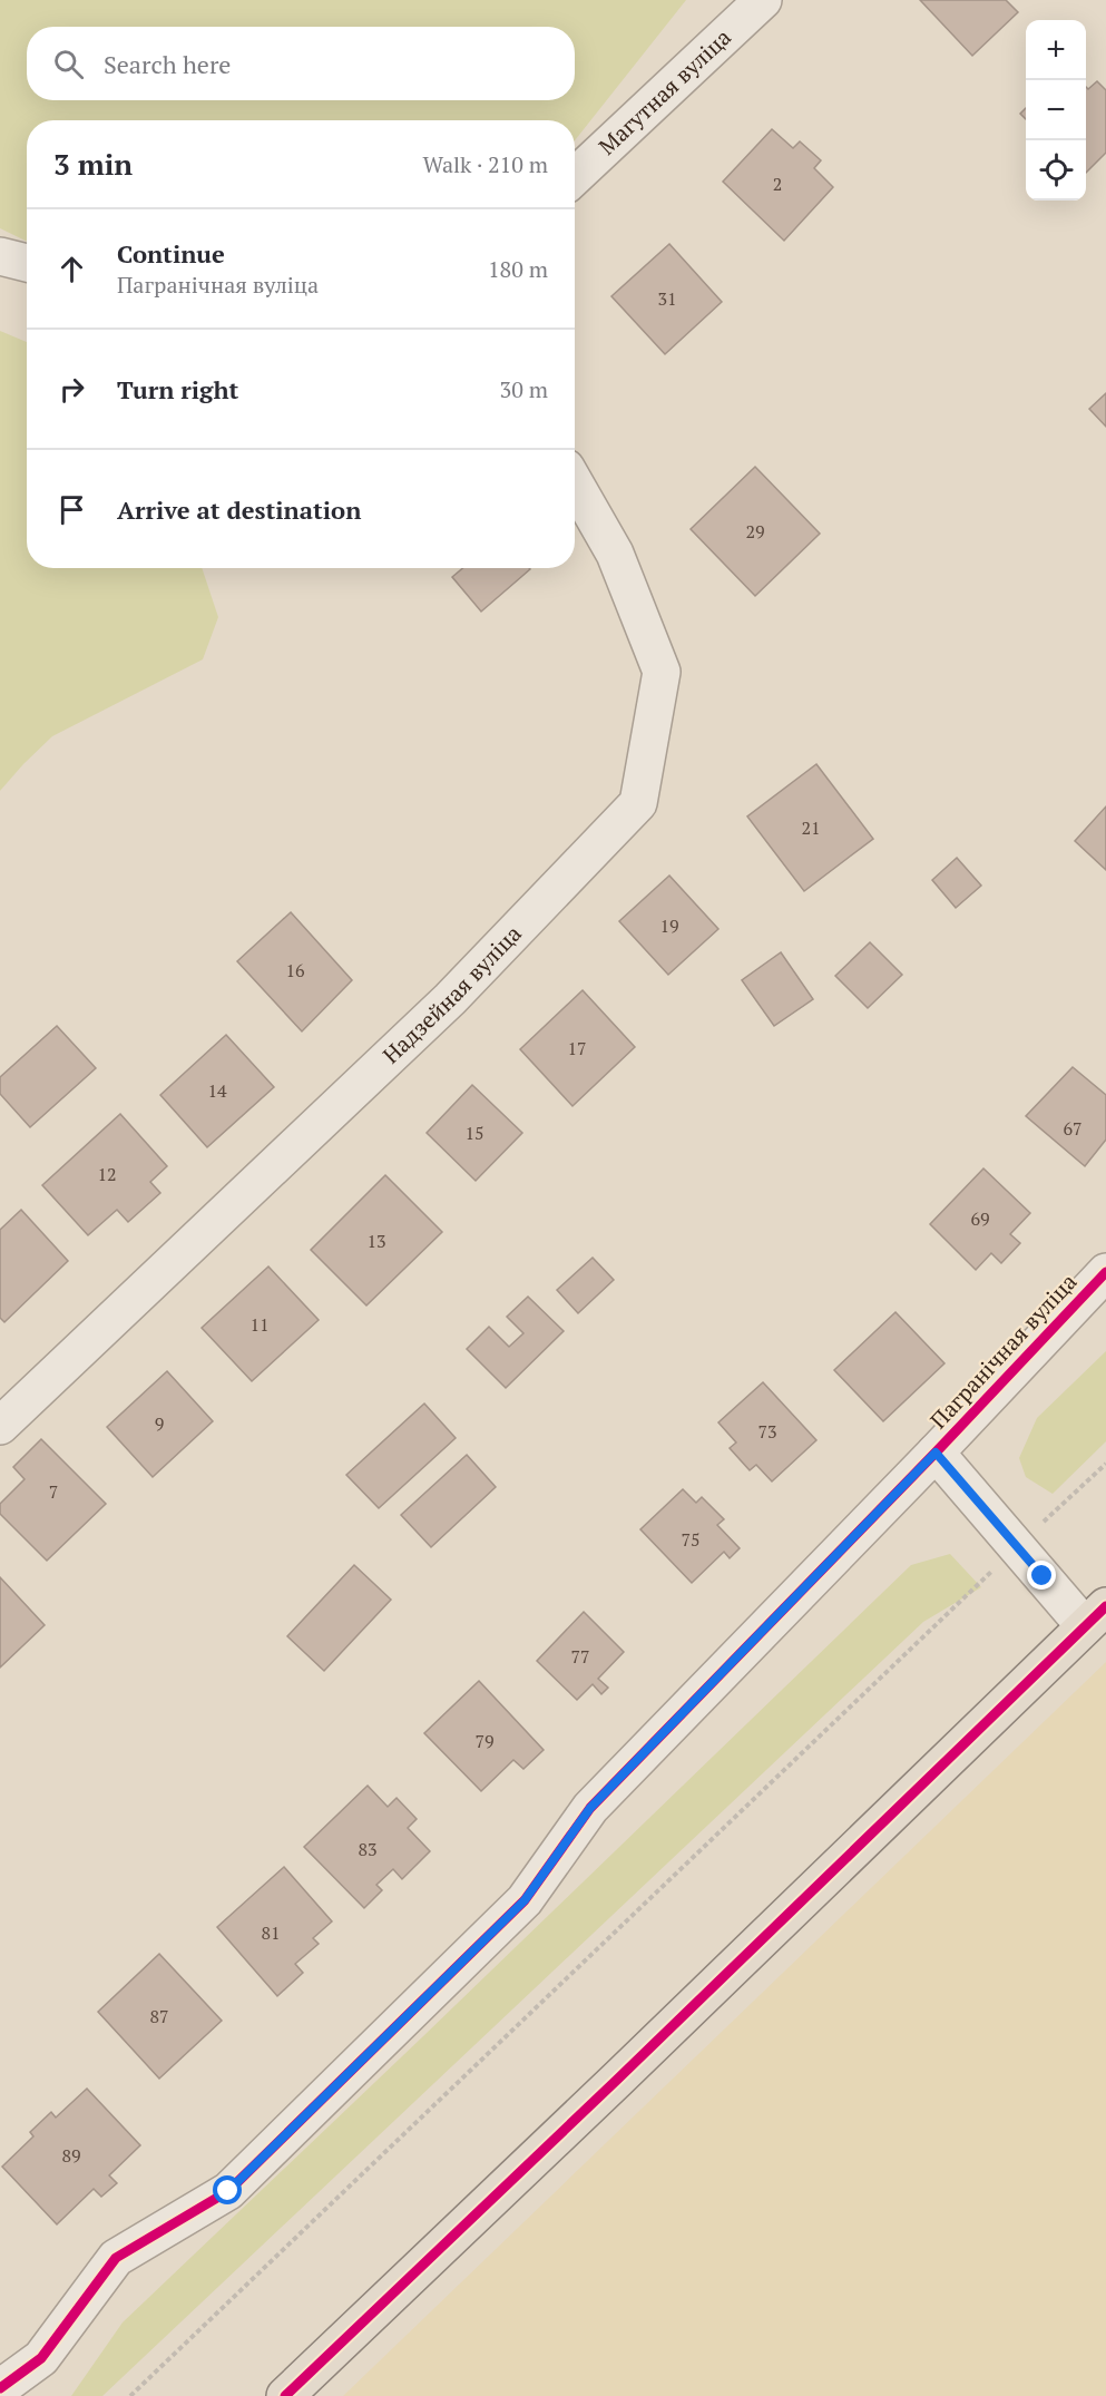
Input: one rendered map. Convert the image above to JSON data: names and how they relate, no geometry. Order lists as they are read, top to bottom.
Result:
{
  "streets": {
    "street": ["Магутная вуліца", "Надзейная вуліца", "Пагранічная вуліца"]
  },
  "house_numbers": [
    "2",
    "31",
    "29",
    "21",
    "19",
    "16",
    "17",
    "14",
    "67",
    "15",
    "12",
    "69",
    "13",
    "11",
    "9",
    "73",
    "7",
    "75",
    "77",
    "79",
    "83",
    "81",
    "87",
    "89"
  ],
  "page": {
    "map_buttons": ["+", "−"],
    "search": "Search here",
    "heading": ["3 min", "Walk · 210 m"],
    "list": [
      ["Continue", "Пагранічная вуліца", "180 m"],
      ["Turn right", "30 m"],
      "Arrive at destination"
    ]
  }
}
